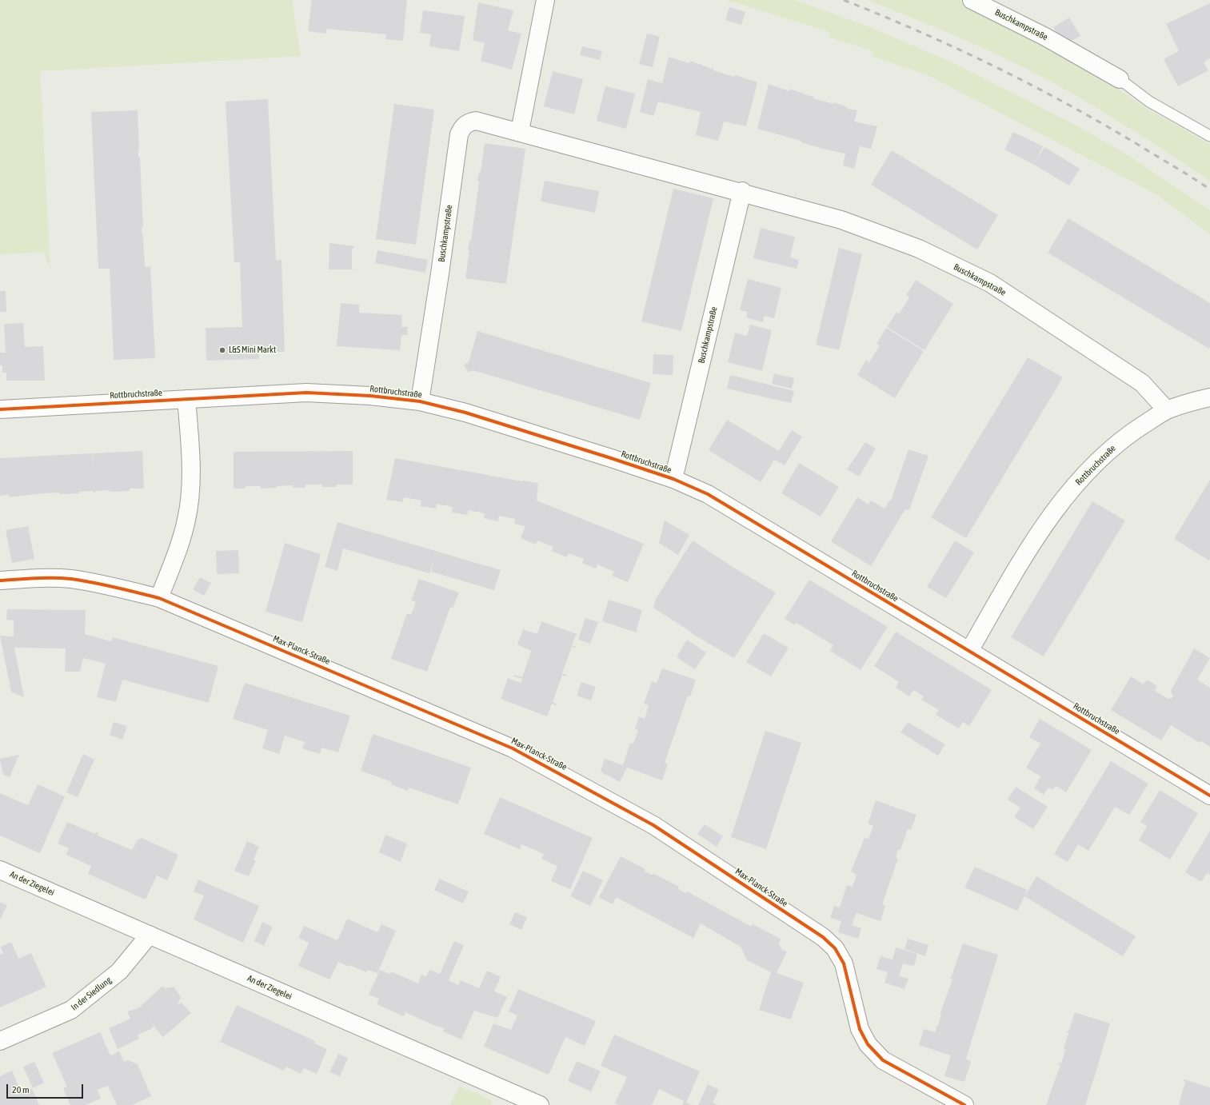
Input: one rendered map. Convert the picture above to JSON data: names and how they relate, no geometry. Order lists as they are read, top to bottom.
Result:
{
  "streets": {
    "street": [
      "Buschkampstraße",
      "Rottbruchstraße",
      "Max-Planck-Straße",
      "An der Ziegelei",
      "In der Siedlung"
    ]
  },
  "crossings": [
    ["Buschkampstraße", "Rottbruchstraße"],
    ["An der Ziegelei", "In der Siedlung"]
  ],
  "places": ["L&S Mini Markt"],
  "scale_bar": "20 m"
}
